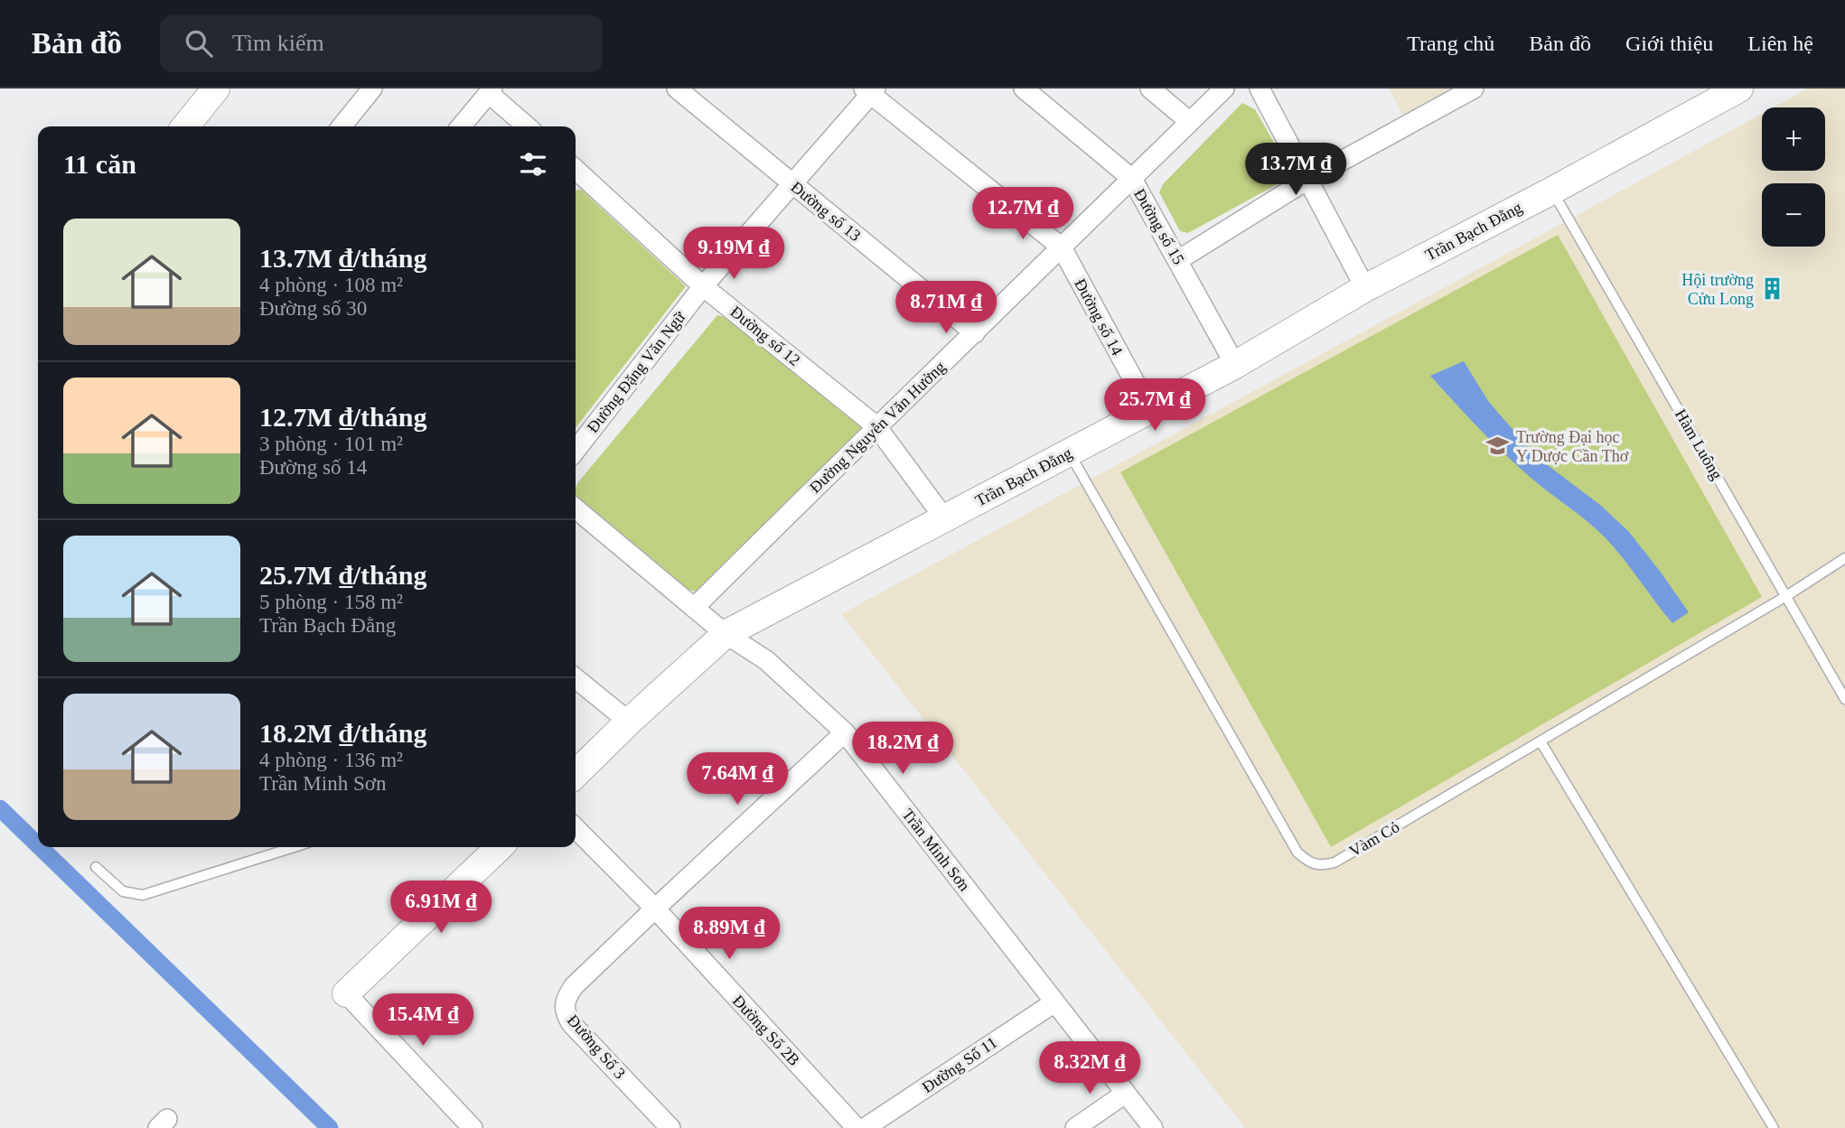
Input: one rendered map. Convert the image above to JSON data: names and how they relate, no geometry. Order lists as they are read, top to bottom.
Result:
{
  "streets": {
    "street": [
      "Đường số 13",
      "Đường số 15",
      "Trần Bạch Đằng",
      "Đường số 14",
      "Đường số 12",
      "Đường Đặng Văn Ngữ",
      "Đường Nguyễn Văn Hưởng",
      "Trần Minh Sơn",
      "Đường Số 2B",
      "Đường Số 3",
      "Đường Số 11"
    ],
    "lane": ["Hàm Luông", "Vàm Cỏ"]
  },
  "crossings": [
    ["Đường số 13", "Đường Đặng Văn Ngữ"],
    ["Đường số 13", "Đường Nguyễn Văn Hưởng"],
    ["Đường số 15", "Trần Bạch Đằng"],
    ["Đường số 15", "Đường Nguyễn Văn Hưởng"],
    ["Trần Bạch Đằng", "Đường số 14"],
    ["Trần Bạch Đằng", "Đường số 12"],
    ["Trần Bạch Đằng", "Hàm Luông"],
    ["Trần Bạch Đằng", "Vàm Cỏ"],
    ["Trần Bạch Đằng", "Trần Minh Sơn"],
    ["Đường số 14", "Đường Đặng Văn Ngữ"],
    ["Đường số 14", "Đường Nguyễn Văn Hưởng"],
    ["Đường số 12", "Đường Đặng Văn Ngữ"],
    ["Đường số 12", "Đường Nguyễn Văn Hưởng"],
    ["Đường Nguyễn Văn Hưởng", "Trần Minh Sơn"],
    ["Hàm Luông", "Vàm Cỏ"],
    ["Trần Minh Sơn", "Đường Số 3"],
    ["Trần Minh Sơn", "Đường Số 11"],
    ["Đường Số 2B", "Đường Số 3"]
  ],
  "places": {
    "building": ["Hội trường Cửu Long"],
    "school or university": ["Trường Đại học Y Dược Cần Thơ"]
  },
  "page": {
    "header": "Bản đồ",
    "search": "Tìm kiếm",
    "nav": [
      "Trang chủ",
      "Bản đồ",
      "Giới thiệu",
      "Liên hệ"
    ],
    "map_buttons": ["+", "−"],
    "heading": "11 căn",
    "price": [
      "13.7M ₫",
      "12.7M ₫",
      "9.19M ₫",
      "8.71M ₫",
      "25.7M ₫",
      "18.2M ₫",
      "7.64M ₫",
      "6.91M ₫",
      "8.89M ₫",
      "15.4M ₫",
      "8.32M ₫"
    ],
    "list": [
      {
        "name": "13.7M ₫/tháng",
        "note": "4 phòng · 108 m² · Đường số 30"
      },
      {
        "name": "12.7M ₫/tháng",
        "note": "3 phòng · 101 m² · Đường số 14"
      },
      {
        "name": "25.7M ₫/tháng",
        "note": "5 phòng · 158 m² · Trần Bạch Đằng"
      },
      {
        "name": "18.2M ₫/tháng",
        "note": "4 phòng · 136 m² · Trần Minh Sơn"
      }
    ]
  }
}
